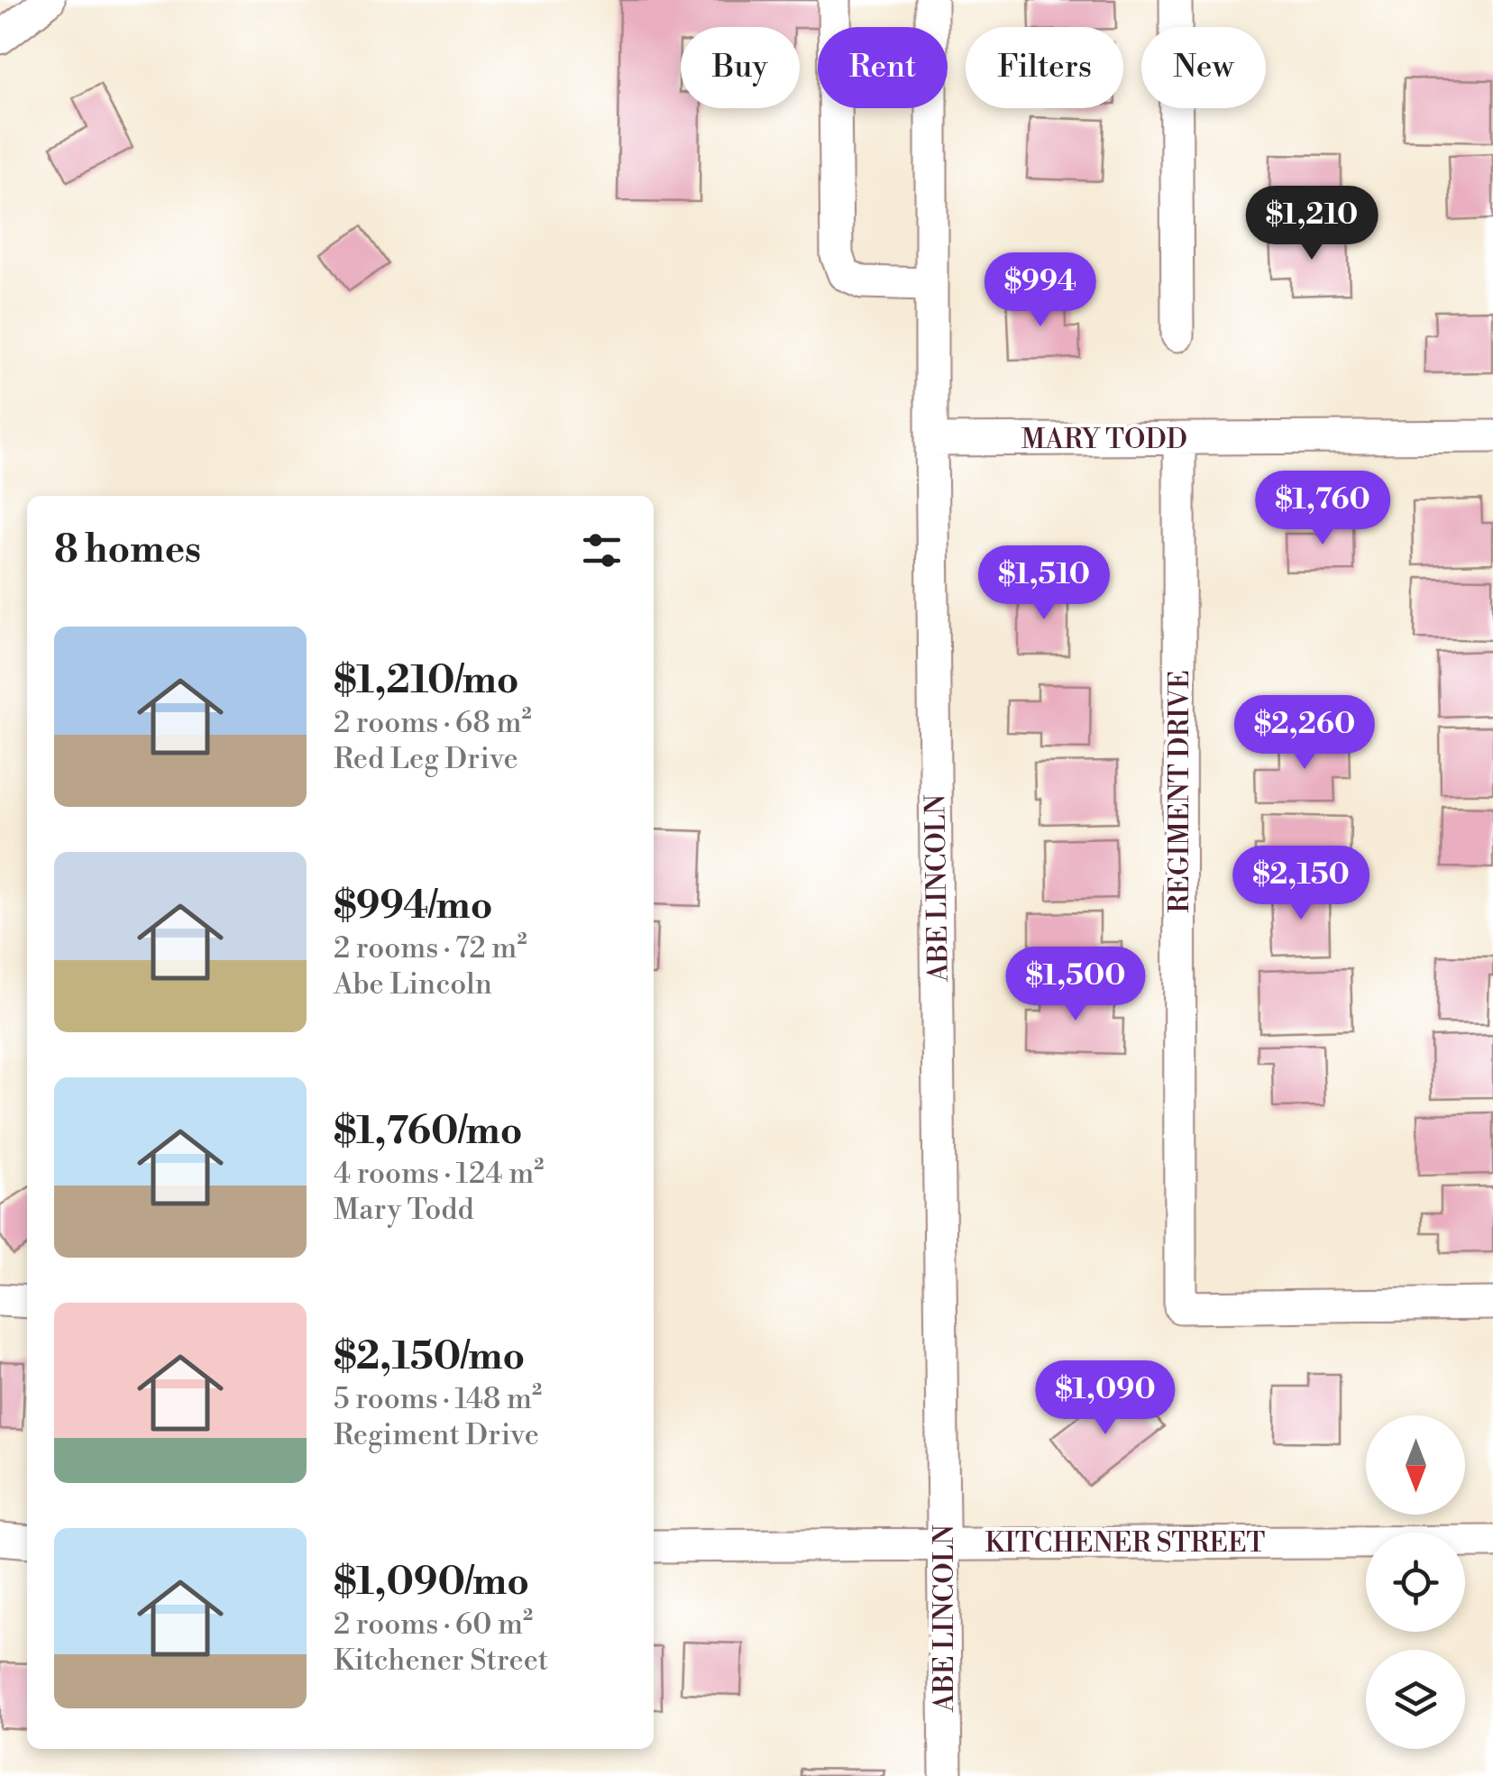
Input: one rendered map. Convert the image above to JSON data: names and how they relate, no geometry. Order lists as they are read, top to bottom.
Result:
{
  "streets": {
    "street": [
      "MARY TODD",
      "REGIMENT DRIVE",
      "ABE LINCOLN",
      "KITCHENER STREET"
    ]
  },
  "crossings": [
    ["MARY TODD", "REGIMENT DRIVE"],
    ["MARY TODD", "ABE LINCOLN"],
    ["ABE LINCOLN", "KITCHENER STREET"]
  ],
  "north": "bottom",
  "page": {
    "chip": [
      "Buy",
      "Rent",
      "Filters",
      "New"
    ],
    "price": [
      "$1,210",
      "$994",
      "$1,760",
      "$1,510",
      "$2,260",
      "$2,150",
      "$1,500",
      "$1,090"
    ],
    "heading": "8 homes",
    "list": [
      {
        "name": "$1,210/mo",
        "note": "2 rooms · 68 m² · Red Leg Drive"
      },
      {
        "name": "$994/mo",
        "note": "2 rooms · 72 m² · Abe Lincoln"
      },
      {
        "name": "$1,760/mo",
        "note": "4 rooms · 124 m² · Mary Todd"
      },
      {
        "name": "$2,150/mo",
        "note": "5 rooms · 148 m² · Regiment Drive"
      },
      {
        "name": "$1,090/mo",
        "note": "2 rooms · 60 m² · Kitchener Street"
      }
    ]
  }
}
